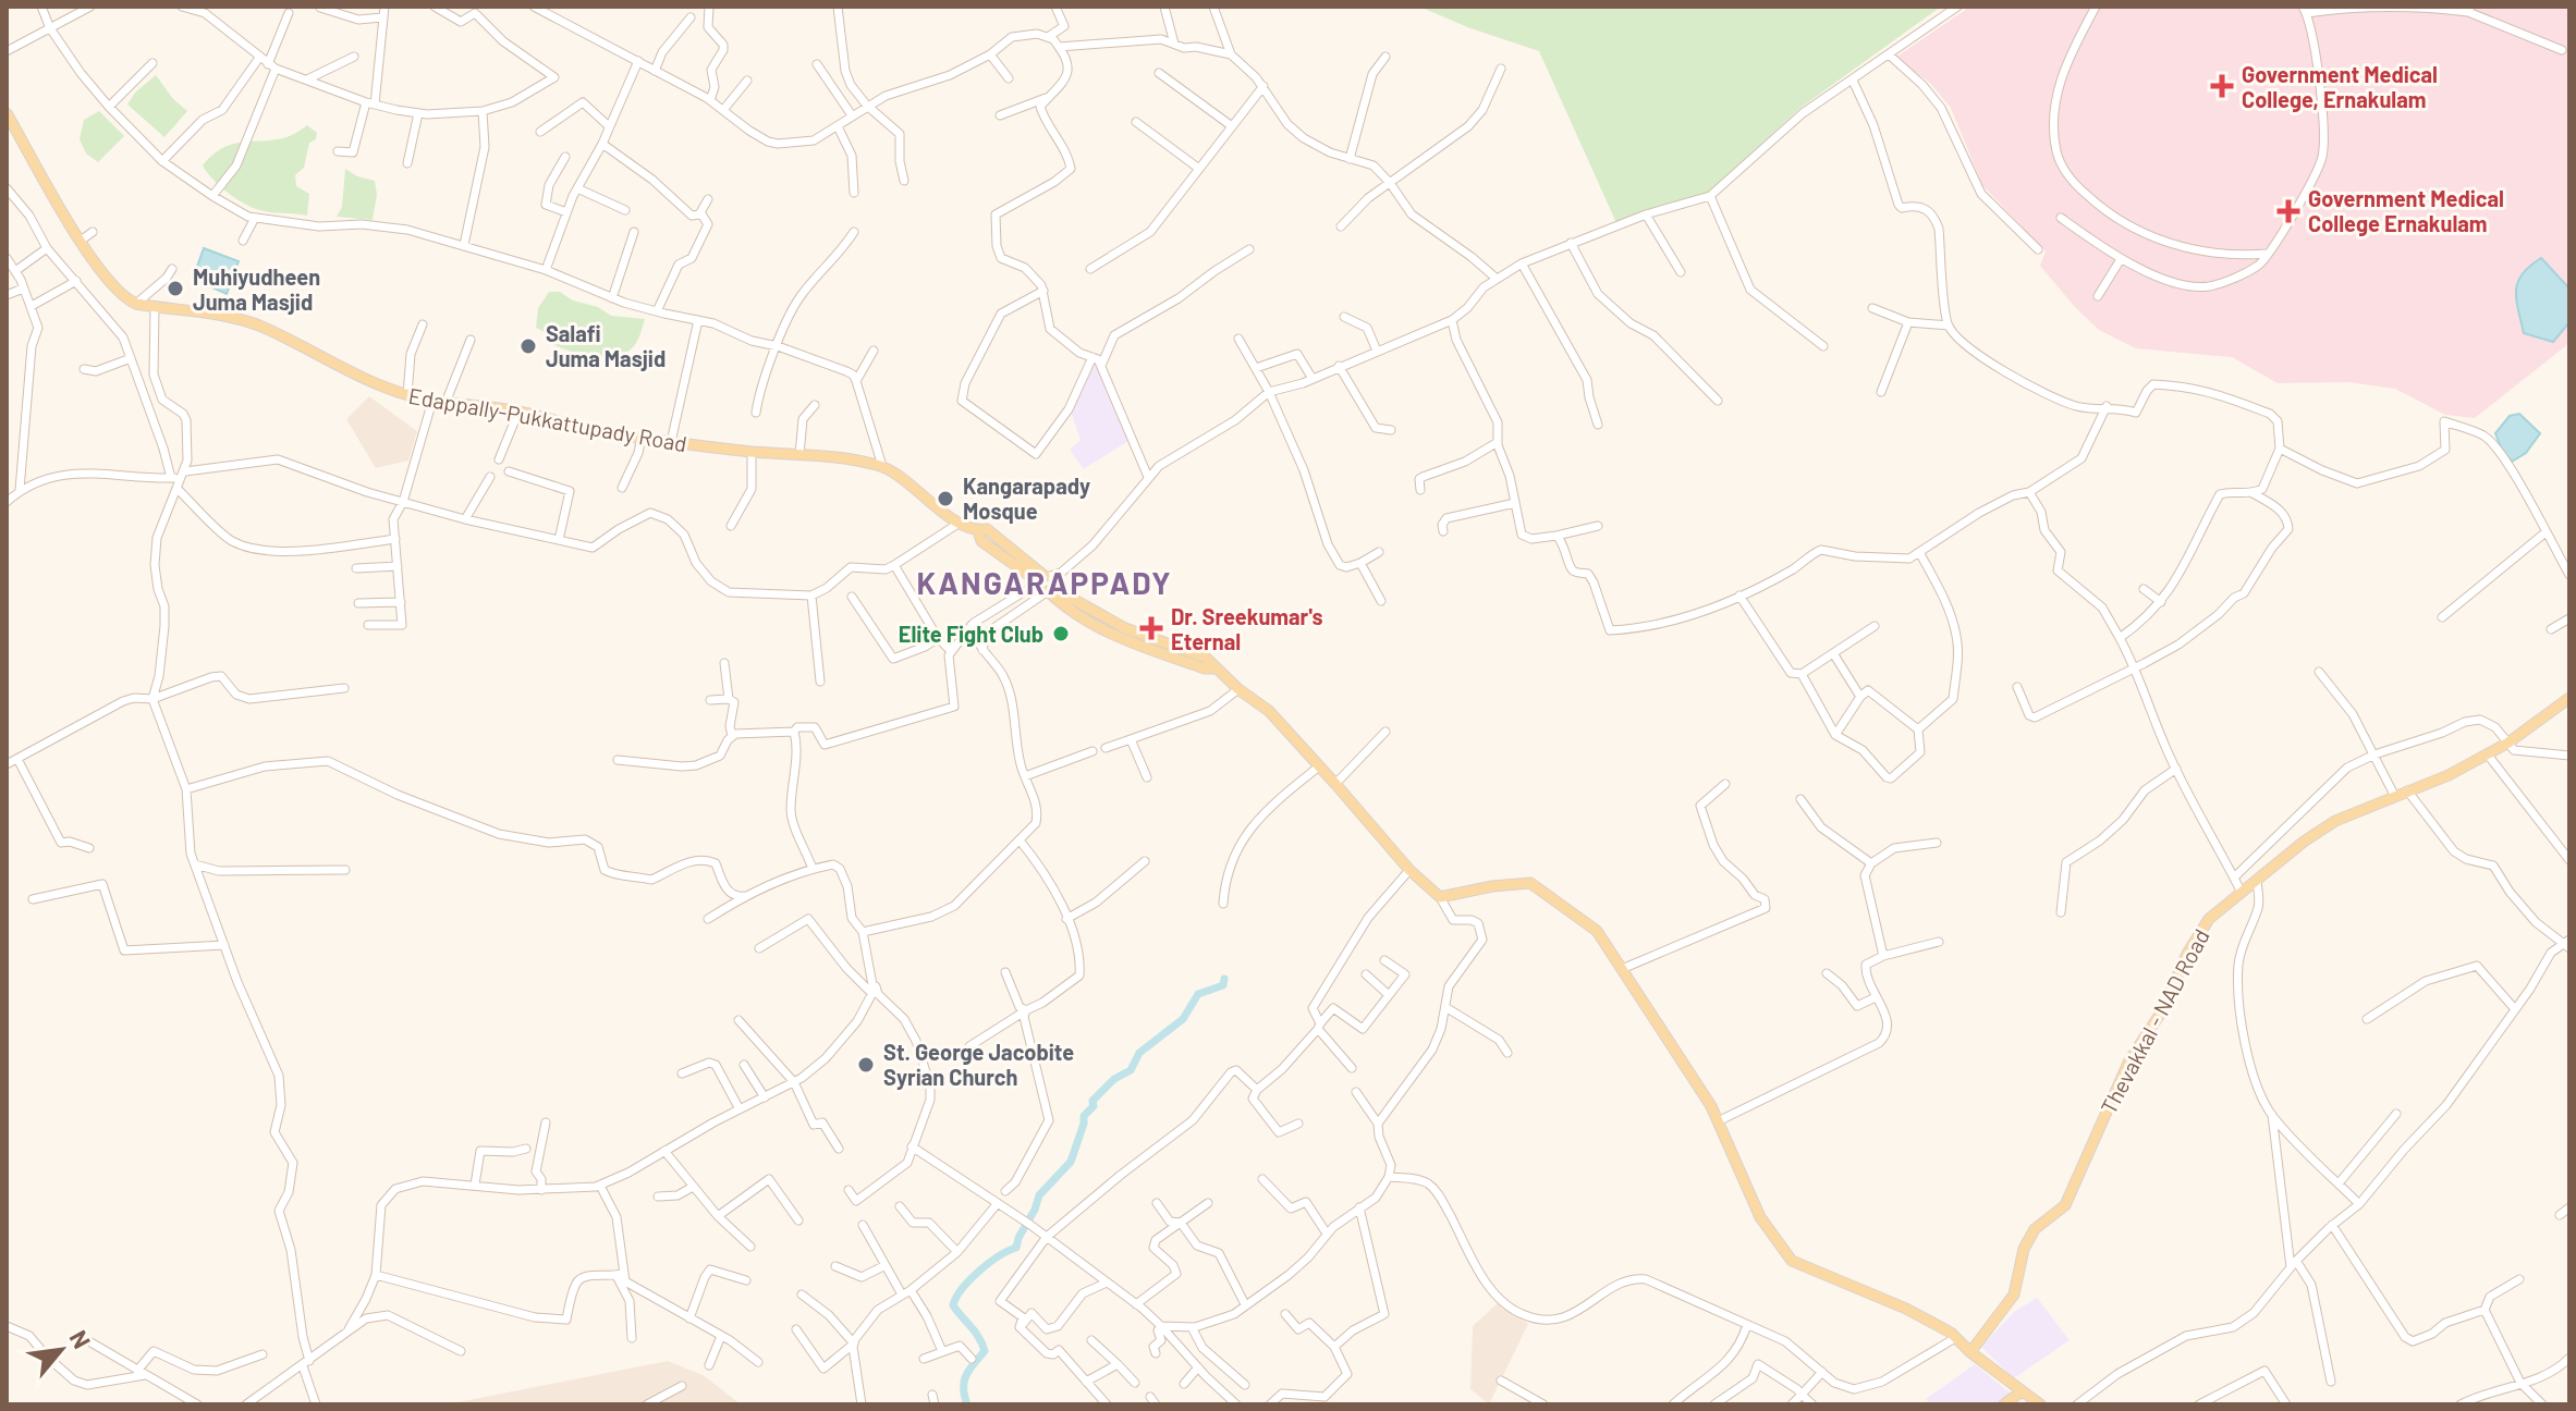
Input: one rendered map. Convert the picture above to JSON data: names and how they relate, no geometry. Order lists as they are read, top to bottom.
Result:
{
  "streets": {
    "main road": ["Edappally-Pukkattupady Road", "Thevakkal - NAD Road"]
  },
  "districts": ["KANGARAPPADY"],
  "places": {
    "health": ["Government Medical College, Ernakulam", "Government Medical College Ernakulam", "Dr. Sreekumar's Eternal"],
    "other": [
      "Muhiyudheen Juma Masjid",
      "Salafi Juma Masjid",
      "Kangarapady Mosque",
      "Elite Fight Club",
      "St. George Jacobite Syrian Church"
    ]
  },
  "north": "top right"
}
